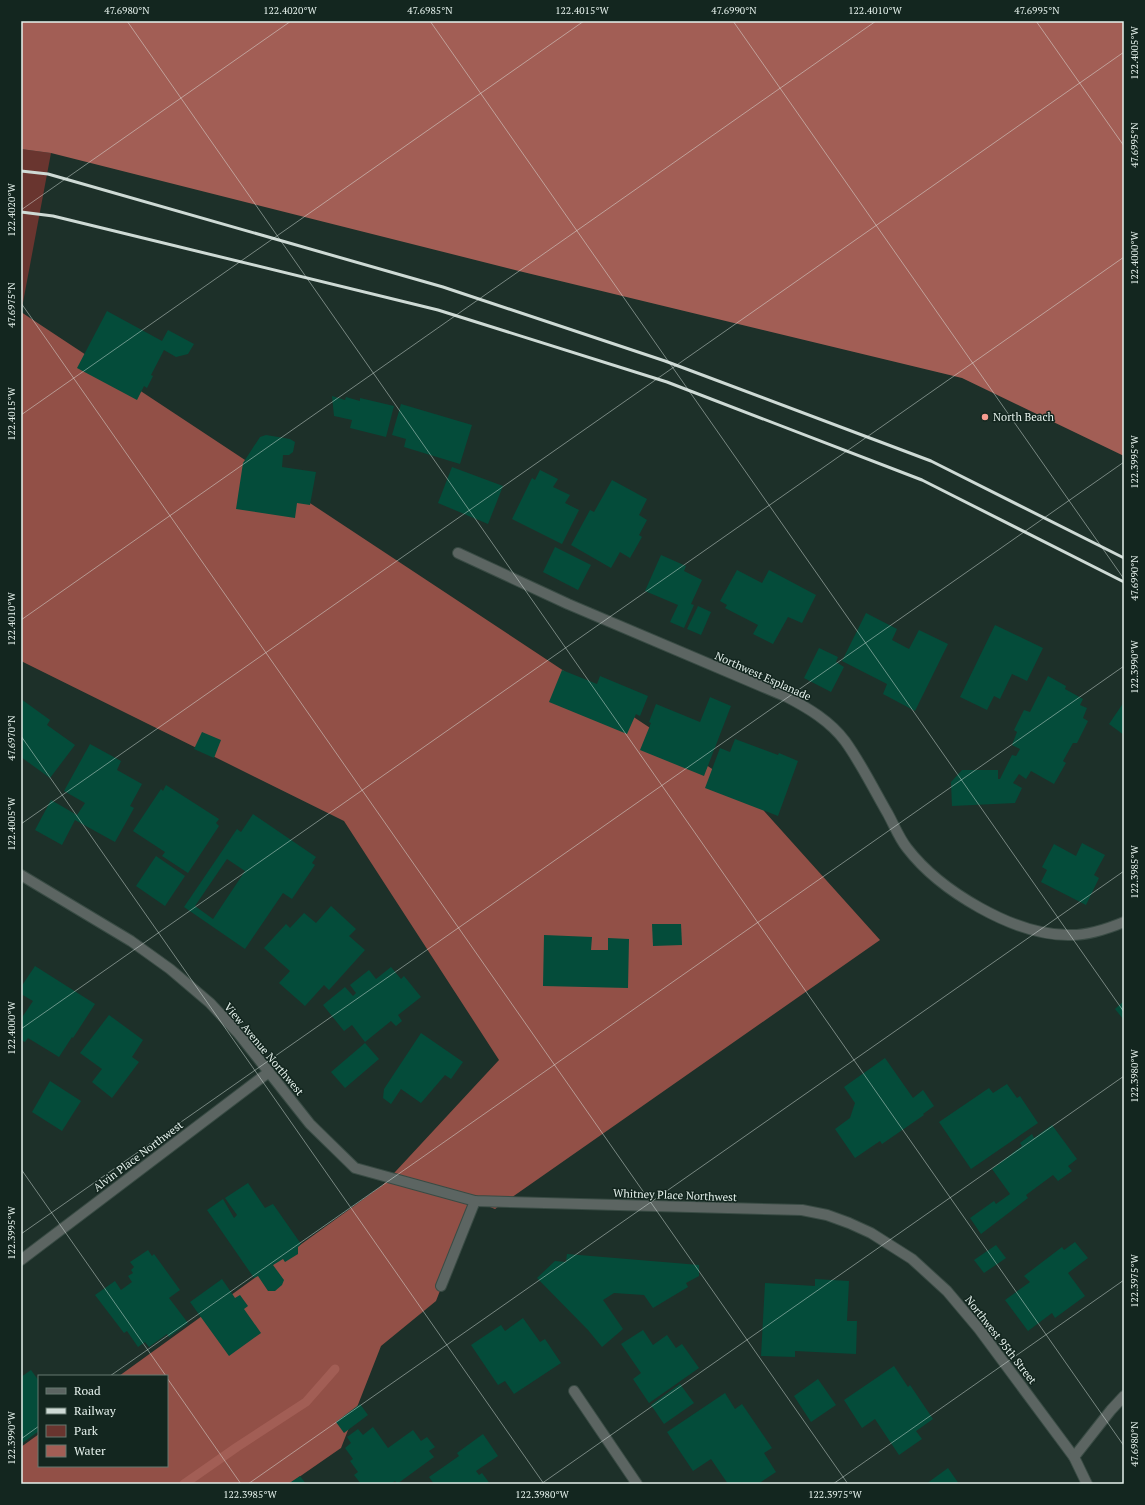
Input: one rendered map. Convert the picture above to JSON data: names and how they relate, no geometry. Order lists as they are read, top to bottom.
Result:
{
  "streets": {
    "street": [
      "Northwest Esplanade",
      "View Avenue Northwest",
      "Alvin Place Northwest",
      "Whitney Place Northwest",
      "Northwest 95th Street"
    ]
  },
  "crossings": [
    ["View Avenue Northwest", "Alvin Place Northwest"],
    ["View Avenue Northwest", "Whitney Place Northwest"],
    ["Whitney Place Northwest", "Northwest 95th Street"]
  ],
  "places": ["North Beach"],
  "legend": [
    "Road",
    "Railway",
    "Park",
    "Water"
  ],
  "coordinates": [
    "47.6980°N",
    "122.4020°W",
    "47.6985°N",
    "122.4015°W",
    "47.6990°N",
    "122.4010°W",
    "47.6995°N",
    "122.4005°W",
    "122.4000°W",
    "47.6975°N",
    "122.3995°W",
    "122.3990°W",
    "47.6970°N",
    "122.3985°W",
    "122.3980°W",
    "122.3975°W"
  ]
}
